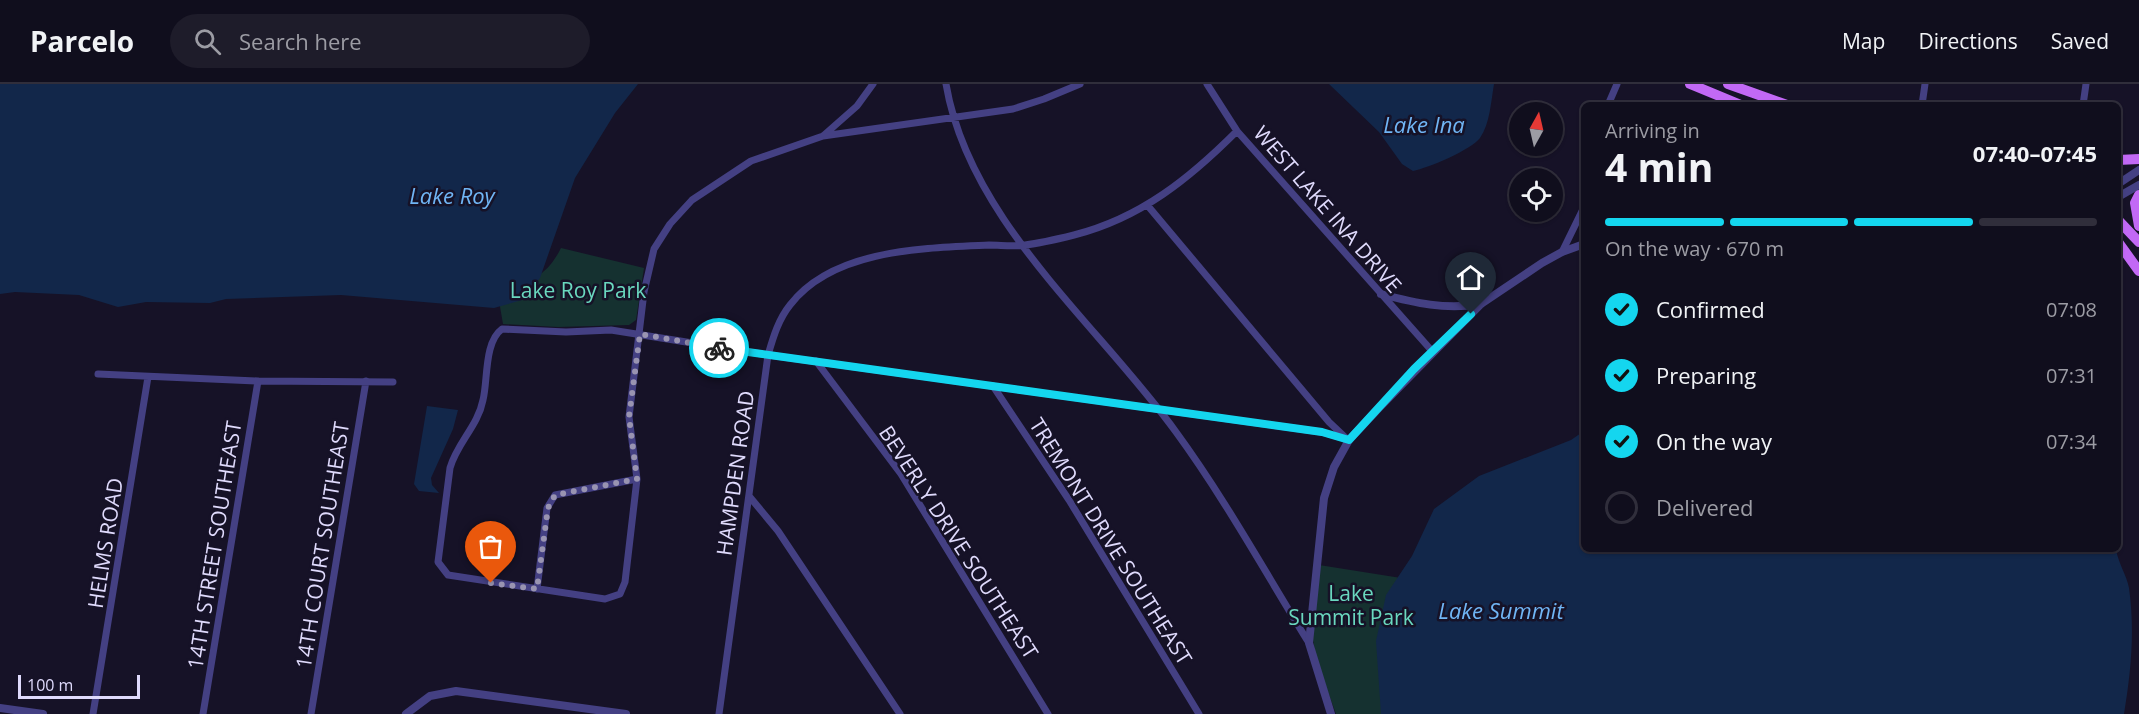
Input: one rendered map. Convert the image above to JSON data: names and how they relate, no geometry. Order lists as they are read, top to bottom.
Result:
{
  "streets": {
    "street": [
      "WEST LAKE INA DRIVE",
      "HAMPDEN ROAD",
      "TREMONT DRIVE SOUTHEAST",
      "BEVERLY DRIVE SOUTHEAST",
      "HELMS ROAD",
      "14TH STREET SOUTHEAST",
      "14TH COURT SOUTHEAST"
    ]
  },
  "crossings": [
    ["WEST LAKE INA DRIVE", "HAMPDEN ROAD"]
  ],
  "water": ["Lake Ina", "Lake Roy", "Lake Summit"],
  "parks": ["Lake Roy Park", "Lake Summit Park"],
  "scale_bar": "100 m",
  "north": "top",
  "page": {
    "header": "Parcelo",
    "search": "Search here",
    "nav": ["Map", "Directions", "Saved"],
    "heading": ["4 min", "Arriving in", "07:40–07:45"],
    "bar": "On the way · 670 m",
    "list": [
      ["Confirmed", "07:08"],
      ["Preparing", "07:31"],
      ["On the way", "07:34"],
      "Delivered"
    ],
    "scale": "100 m"
  }
}
